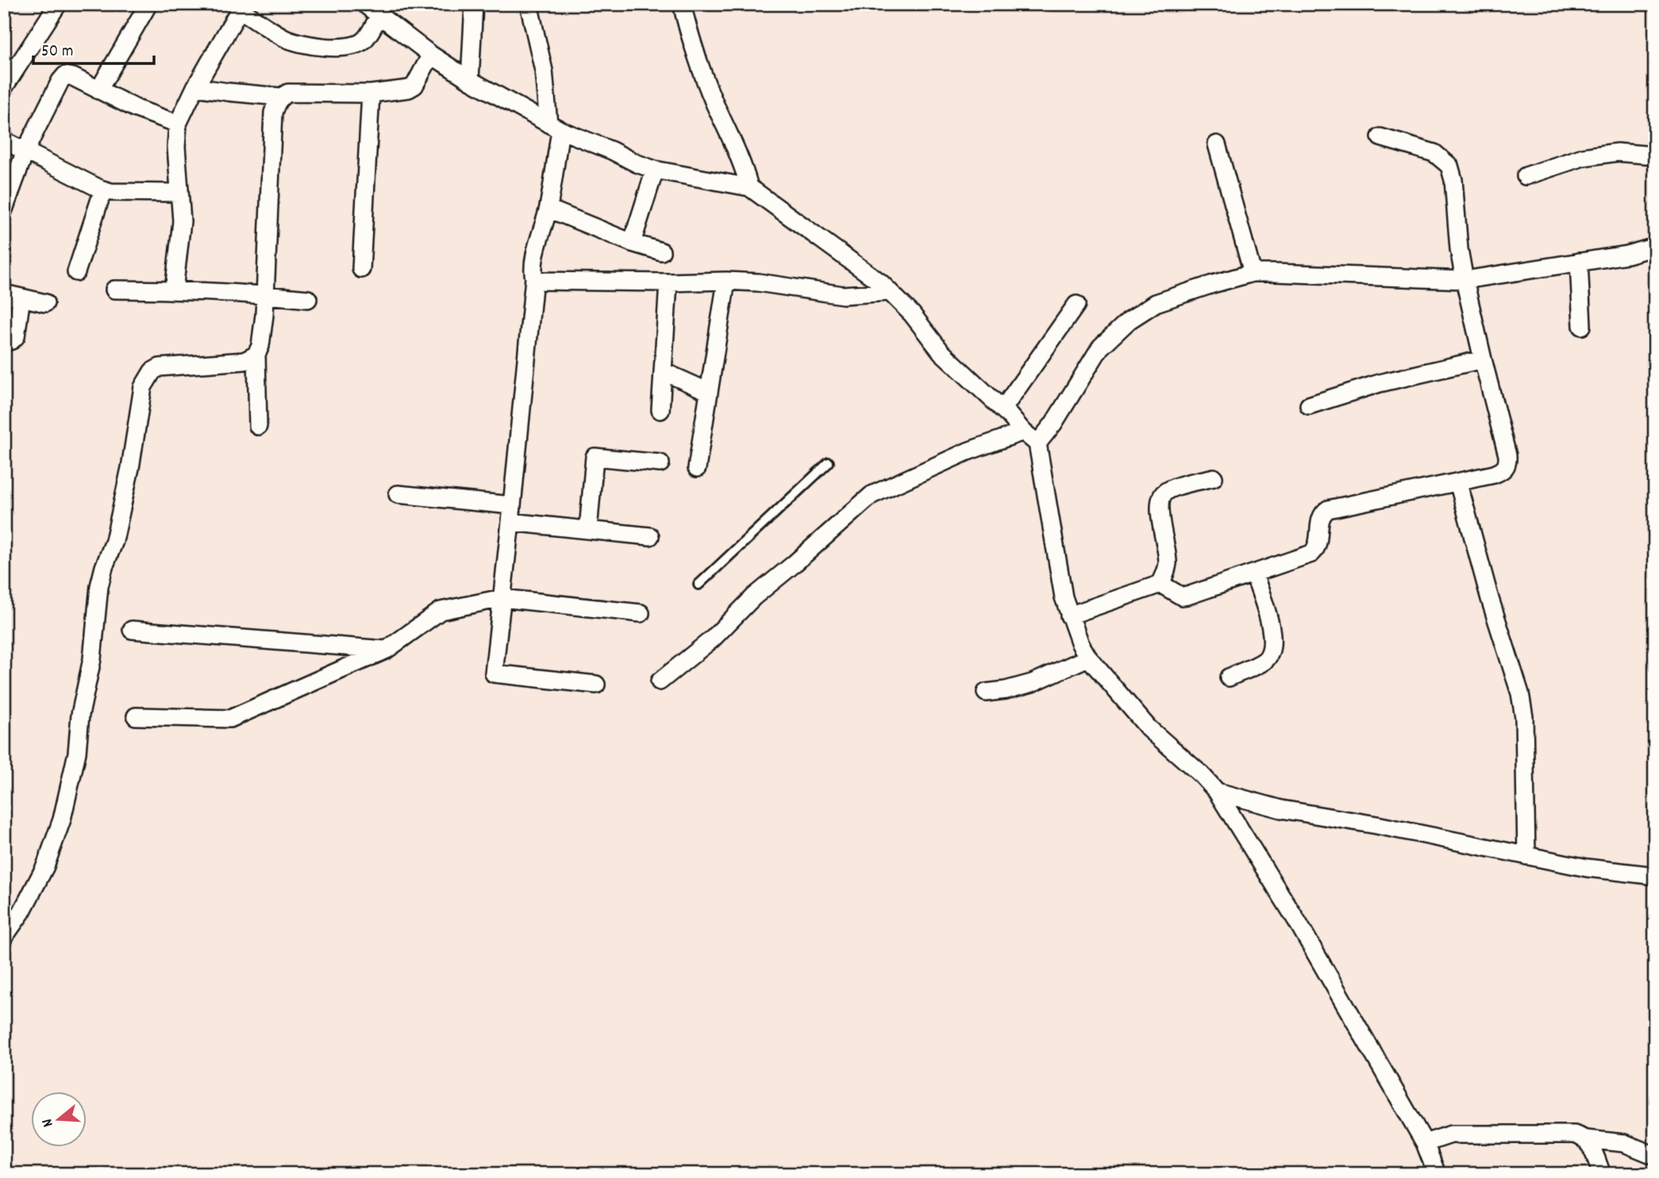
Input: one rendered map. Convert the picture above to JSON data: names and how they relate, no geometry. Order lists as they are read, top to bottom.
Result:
{
  "scale_bar": "50 m",
  "north": "left"
}
